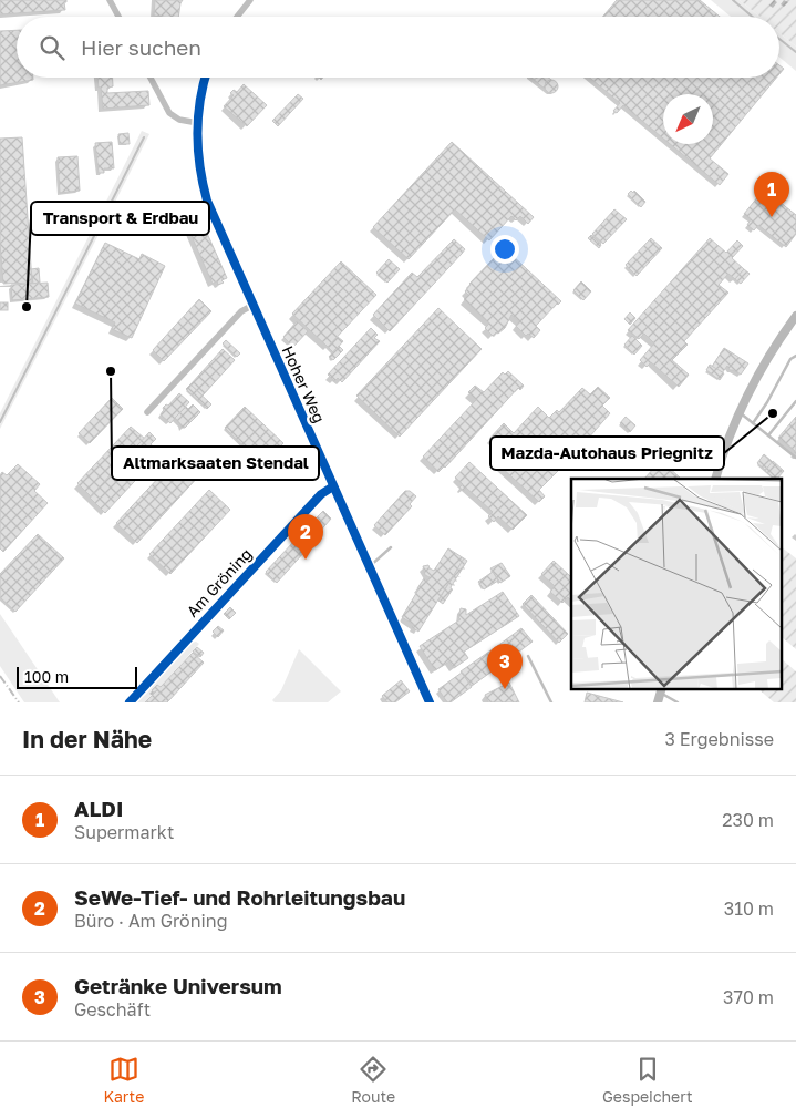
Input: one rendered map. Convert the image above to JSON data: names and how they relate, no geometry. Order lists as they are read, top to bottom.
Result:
{
  "streets": {
    "street": ["Hoher Weg", "Am Gröning"]
  },
  "crossings": [
    ["Hoher Weg", "Am Gröning"]
  ],
  "places": ["Transport & Erdbau", "Altmarksaaten Stendal", "Mazda-Autohaus Priegnitz"],
  "scale_bar": "100 m",
  "north": "bottom left",
  "page": {
    "search": "Hier suchen",
    "pins": ["1", "2", "3"],
    "scale": "100 m",
    "heading": ["In der Nähe", "3 Ergebnisse"],
    "list": [
      {
        "mark": "1",
        "name": "ALDI",
        "note": "Supermarkt",
        "value": "230 m"
      },
      {
        "mark": "2",
        "name": "SeWe-Tief- und Rohrleitungsbau",
        "note": "Büro · Am Gröning",
        "value": "310 m"
      },
      {
        "mark": "3",
        "name": "Getränke Universum",
        "note": "Geschäft",
        "value": "370 m"
      }
    ],
    "nav": ["Karte", "Route", "Gespeichert"]
  }
}
